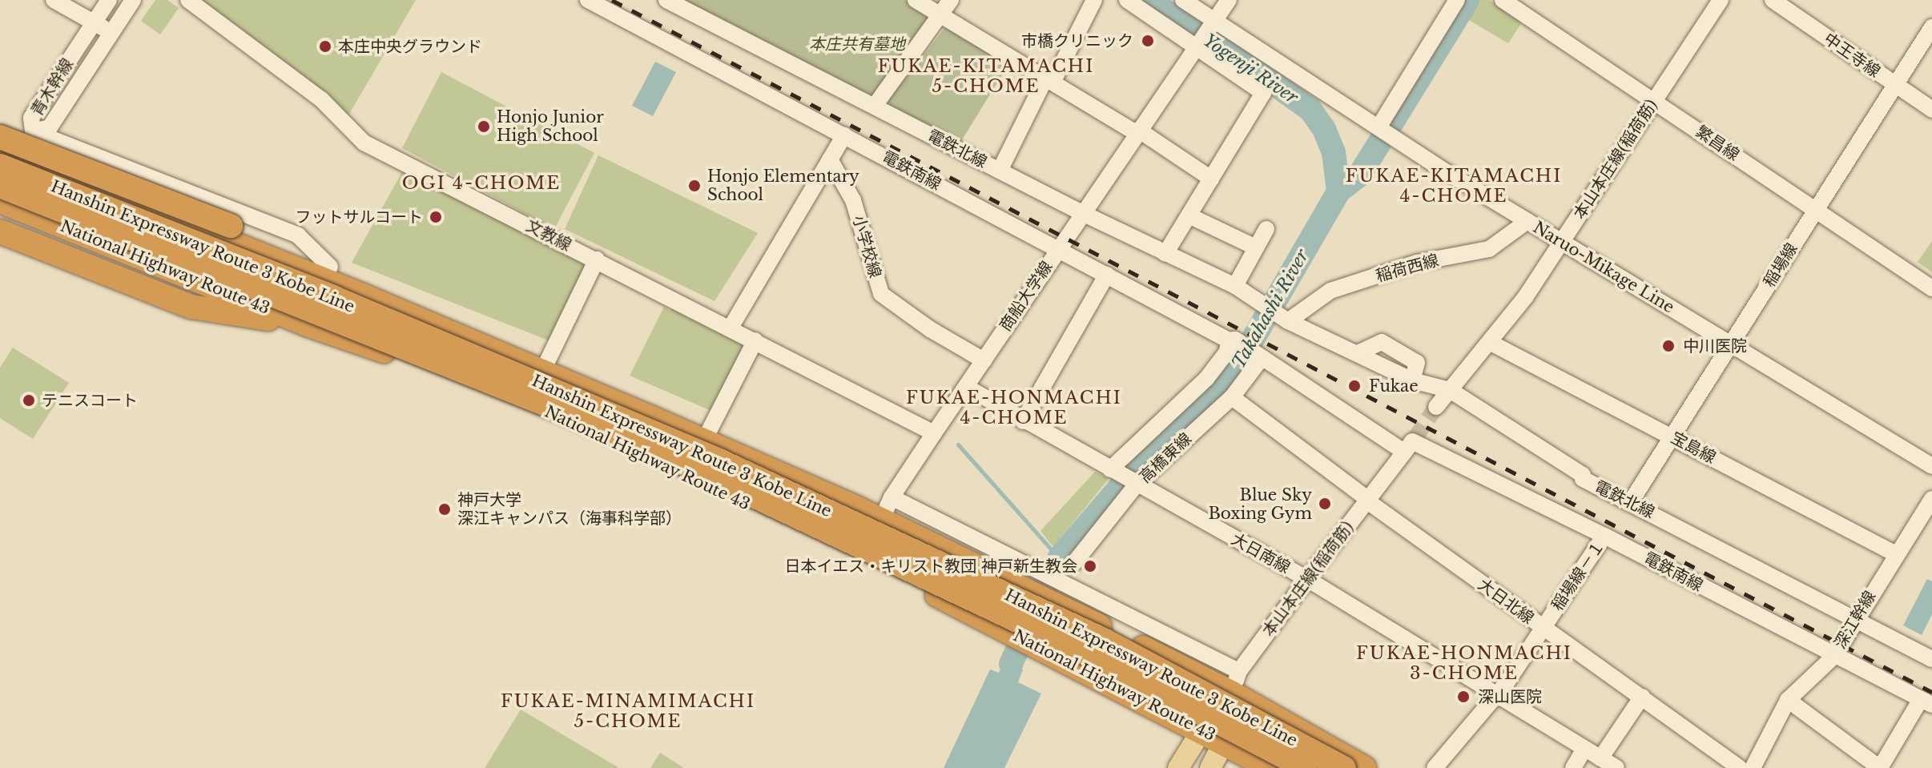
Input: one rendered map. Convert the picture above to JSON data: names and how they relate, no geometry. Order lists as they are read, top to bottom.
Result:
{
  "streets": {
    "highway": ["Hanshin Expressway Route 3 Kobe Line", "National Highway Route 43"],
    "street": [
      "中王寺線",
      "青木幹線",
      "繁昌線",
      "電鉄北線",
      "本山本庄線(稲荷筋)",
      "電鉄南線",
      "文教線",
      "小学校線",
      "稲場線",
      "Naruo-Mikage Line",
      "稲荷西線",
      "商船大学線",
      "宝島線",
      "高橋東線",
      "大日南線",
      "稲場線－１",
      "大日北線",
      "深江幹線"
    ]
  },
  "crossings": [
    ["中王寺線", "稲場線"],
    ["繁昌線", "本山本庄線(稲荷筋)"],
    ["繁昌線", "稲場線"],
    ["電鉄北線", "本山本庄線(稲荷筋)"],
    ["電鉄北線", "稲場線"],
    ["電鉄北線", "稲荷西線"],
    ["電鉄北線", "商船大学線"],
    ["電鉄北線", "深江幹線"],
    ["本山本庄線(稲荷筋)", "電鉄南線"],
    ["本山本庄線(稲荷筋)", "Naruo-Mikage Line"],
    ["本山本庄線(稲荷筋)", "宝島線"],
    ["本山本庄線(稲荷筋)", "大日南線"],
    ["本山本庄線(稲荷筋)", "大日北線"],
    ["電鉄南線", "商船大学線"],
    ["電鉄南線", "高橋東線"],
    ["電鉄南線", "稲場線－１"],
    ["電鉄南線", "深江幹線"],
    ["文教線", "商船大学線"],
    ["小学校線", "商船大学線"],
    ["稲場線", "Naruo-Mikage Line"],
    ["稲場線", "宝島線"],
    ["National Highway Route 43", "商船大学線"],
    ["Naruo-Mikage Line", "稲荷西線"],
    ["Naruo-Mikage Line", "商船大学線"],
    ["商船大学線", "大日南線"],
    ["宝島線", "深江幹線"],
    ["高橋東線", "大日南線"],
    ["高橋東線", "大日北線"],
    ["大日南線", "稲場線－１"],
    ["稲場線－１", "大日北線"]
  ],
  "districts": [
    "FUKAE-KITAMACHI 5-CHOME",
    "FUKAE-KITAMACHI 4-CHOME",
    "OGI 4-CHOME",
    "FUKAE-HONMACHI 4-CHOME",
    "FUKAE-HONMACHI 3-CHOME",
    "FUKAE-MINAMIMACHI 5-CHOME"
  ],
  "water": ["Yogenji River", "Takahashi River"],
  "parks": ["本庄共有墓地"],
  "places": [
    "市橋クリニック",
    "本庄中央グラウンド",
    "Honjo Junior High School",
    "Honjo Elementary School",
    "フットサルコート",
    "中川医院",
    "Fukae",
    "テニスコート",
    "Blue Sky Boxing Gym",
    "神戸大学 深江キャンパス（海事科学部）",
    "日本イエス・キリスト教団 神戸新生教会",
    "深山医院"
  ]
}
